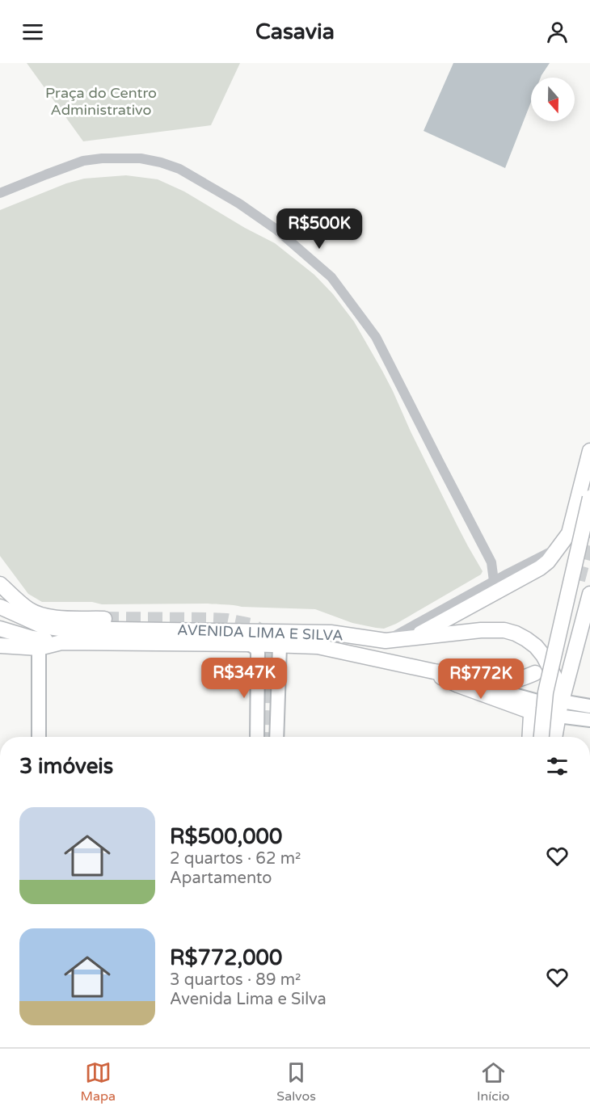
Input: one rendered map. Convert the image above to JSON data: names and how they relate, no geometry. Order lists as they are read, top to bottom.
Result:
{
  "streets": {
    "main road": ["AVENIDA LIMA E SILVA"]
  },
  "parks": ["Praça do Centro Administrativo"],
  "north": "bottom",
  "page": {
    "header": "Casavia",
    "price": ["R$500K", "R$347K", "R$772K"],
    "heading": "3 imóveis",
    "list": [
      {
        "name": "R$500,000",
        "note": "2 quartos · 62 m² · Apartamento"
      },
      {
        "name": "R$772,000",
        "note": "3 quartos · 89 m² · Avenida Lima e Silva"
      }
    ],
    "tabs": ["Mapa", "Salvos", "Início"]
  }
}
